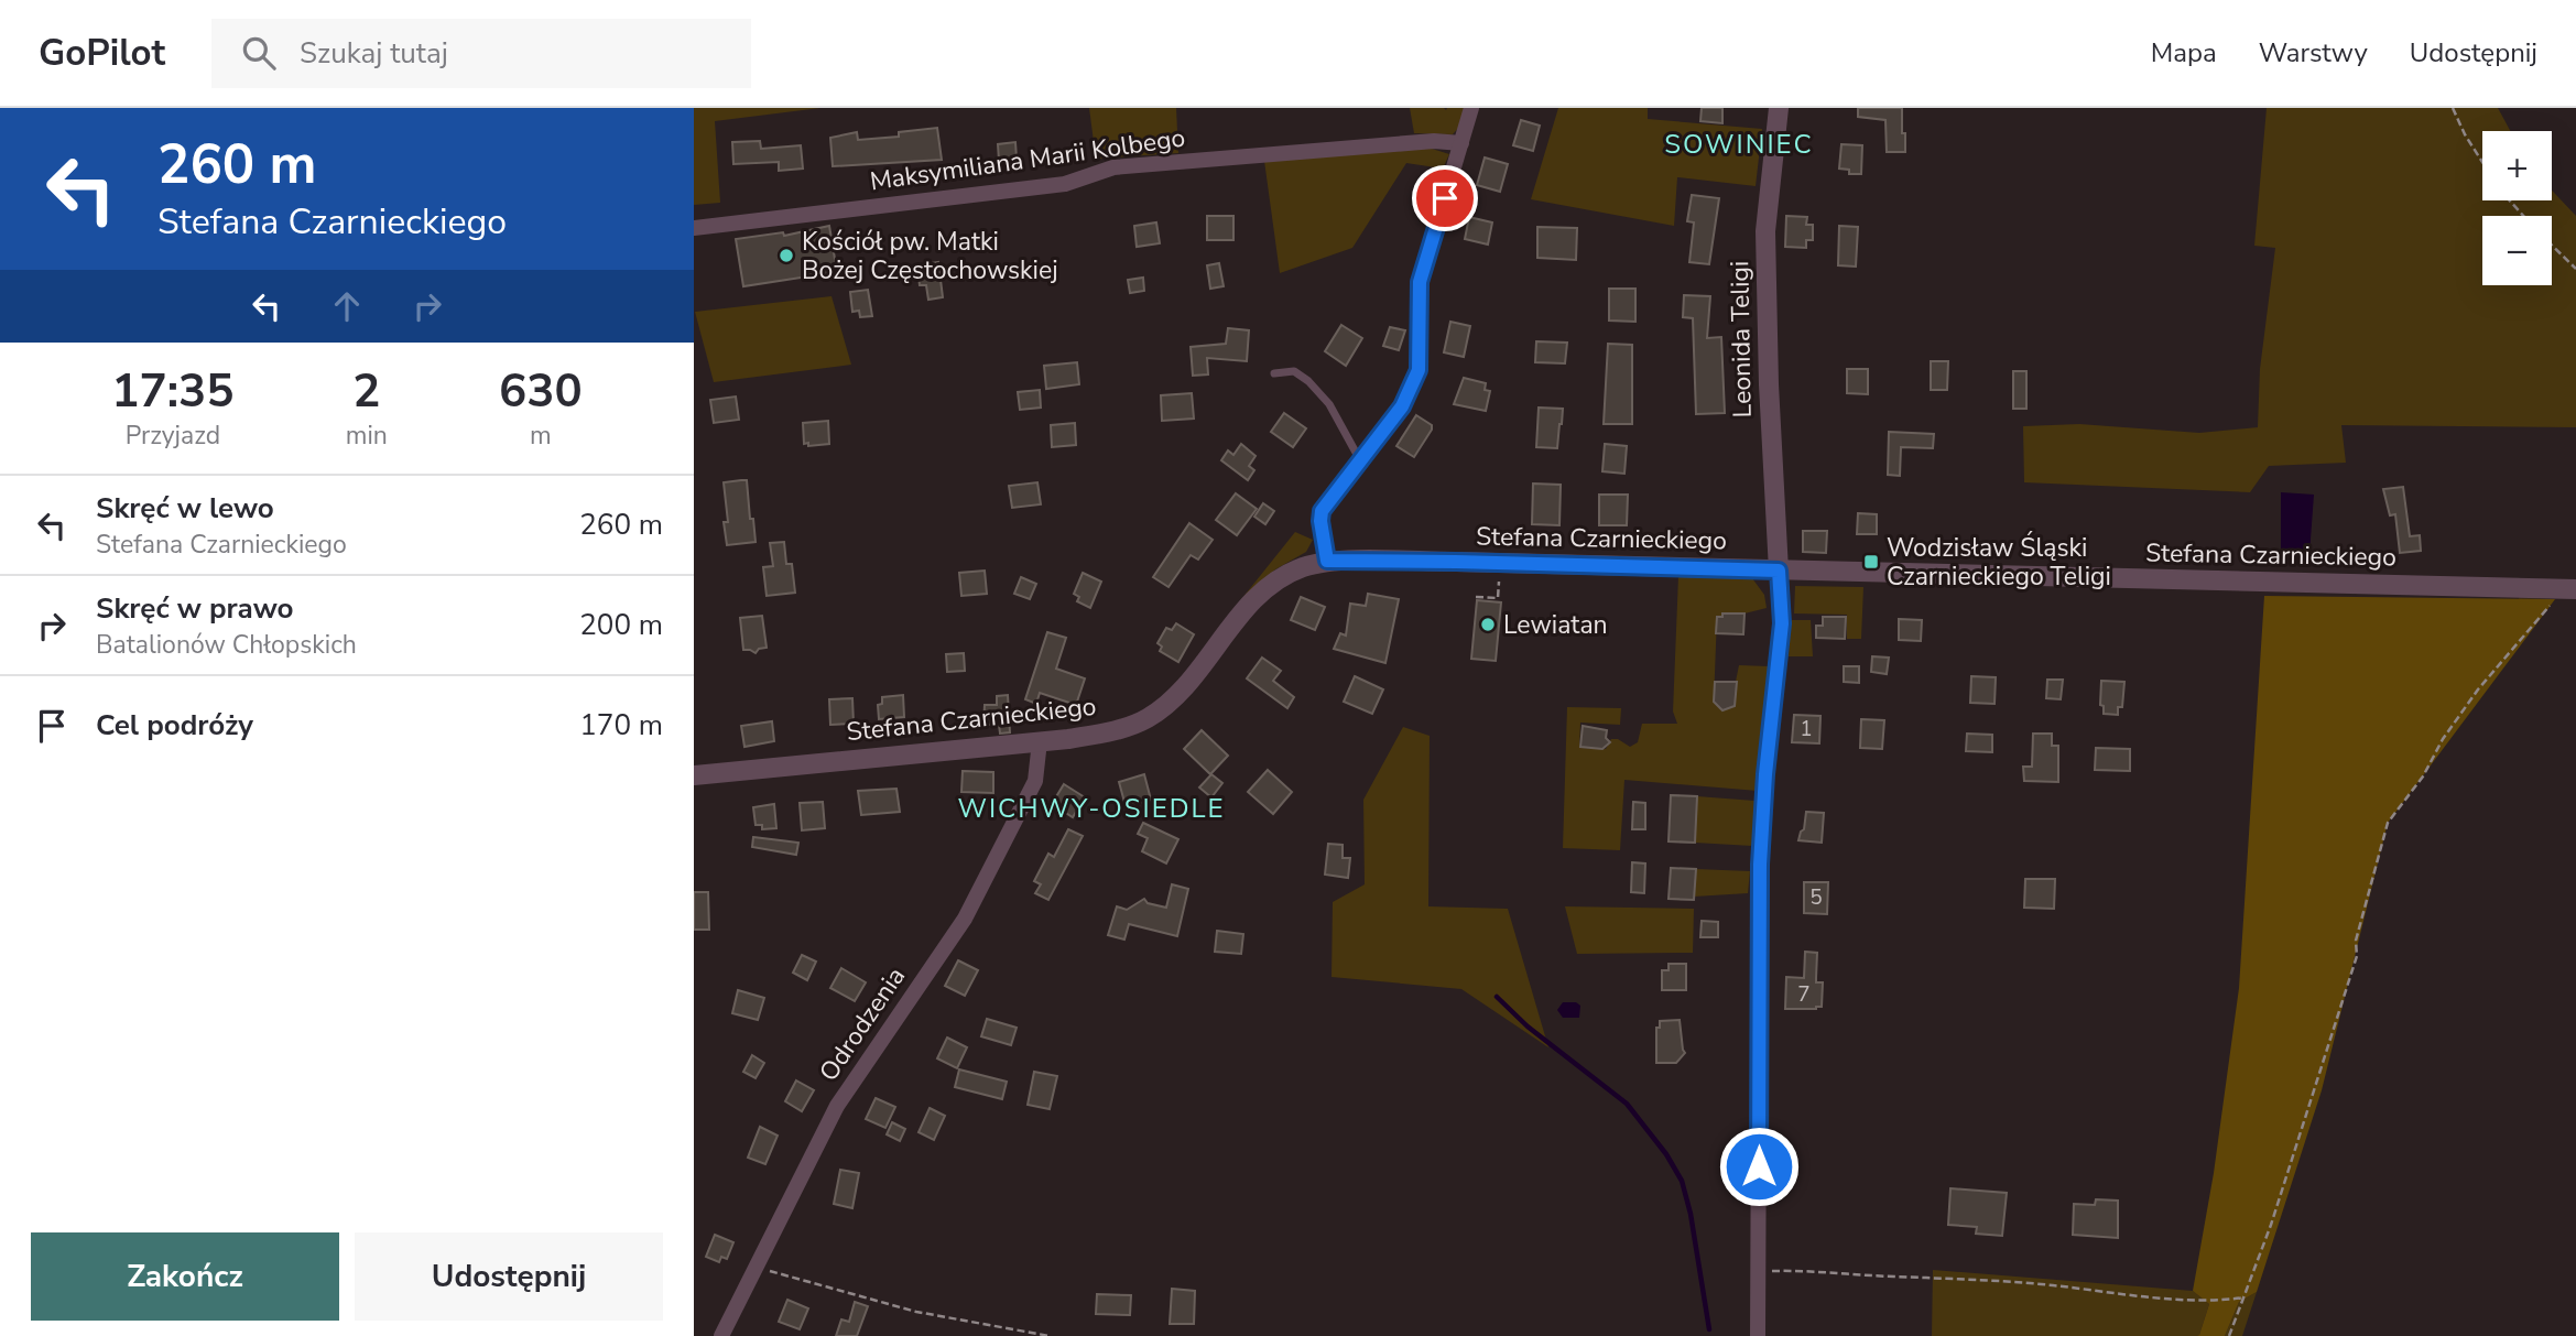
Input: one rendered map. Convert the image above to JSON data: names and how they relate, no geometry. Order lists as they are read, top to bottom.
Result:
{
  "streets": {
    "street": [
      "Maksymiliana Marii Kolbego",
      "Leonida Teligi",
      "Stefana Czarnieckiego",
      "Odrodzenia"
    ]
  },
  "crossings": [
    ["Leonida Teligi", "Stefana Czarnieckiego"],
    ["Stefana Czarnieckiego", "Odrodzenia"]
  ],
  "districts": ["SOWINIEC", "WICHWY-OSIEDLE"],
  "places": {
    "other": ["Kościół pw. Matki Bożej Częstochowskiej", "Lewiatan"],
    "transit": ["Wodzisław Śląski Czarnieckiego Teligi"]
  },
  "house_numbers": ["1", "5", "7"],
  "page": {
    "header": "GoPilot",
    "search": "Szukaj tutaj",
    "nav": ["Mapa", "Warstwy", "Udostępnij"],
    "turn": ["260 m", "Stefana Czarnieckiego"],
    "map_buttons": ["+", "−"],
    "eta": [
      "17:35",
      "Przyjazd",
      "2",
      "min",
      "630",
      "m"
    ],
    "list": [
      {
        "name": "Skręć w lewo",
        "note": "Stefana Czarnieckiego",
        "value": "260 m"
      },
      {
        "name": "Skręć w prawo",
        "note": "Batalionów Chłopskich",
        "value": "200 m"
      },
      {
        "name": "Cel podróży",
        "value": "170 m"
      }
    ],
    "buttons": ["Zakończ", "Udostępnij"]
  }
}
